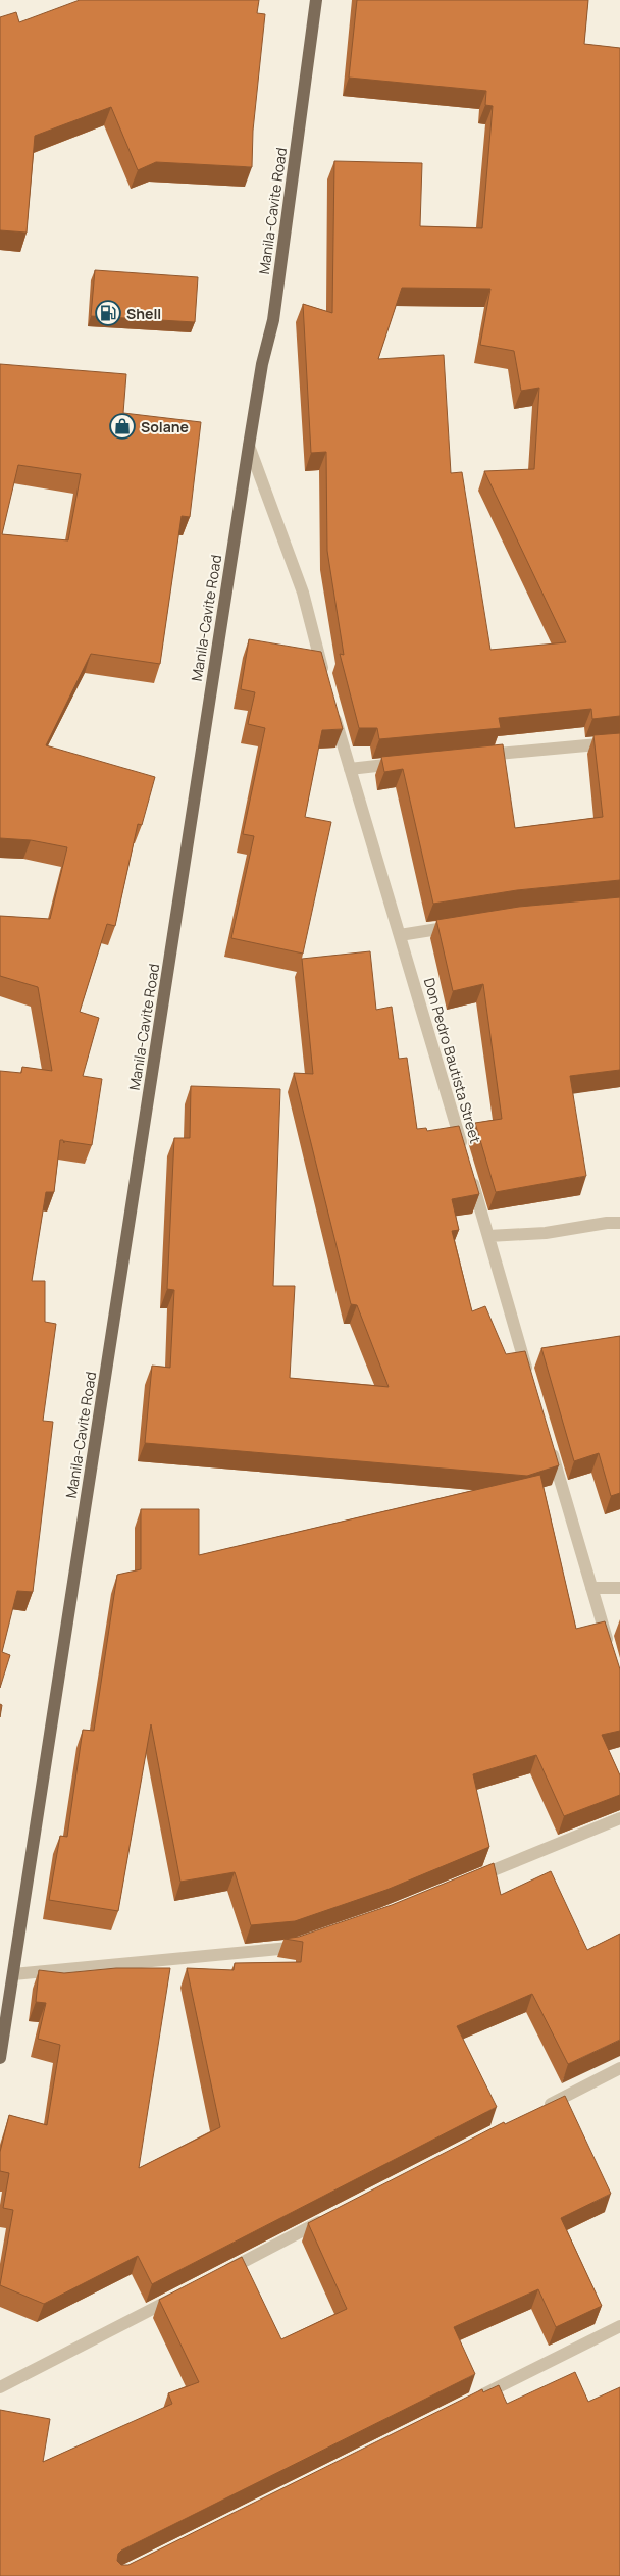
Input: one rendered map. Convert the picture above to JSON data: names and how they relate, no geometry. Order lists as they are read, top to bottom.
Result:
{
  "streets": {
    "main road": ["Manila-Cavite Road"],
    "street": ["Don Pedro Bautista Street"]
  },
  "places": {
    "fuel station": ["Shell"],
    "shop": ["Solane"]
  }
}
